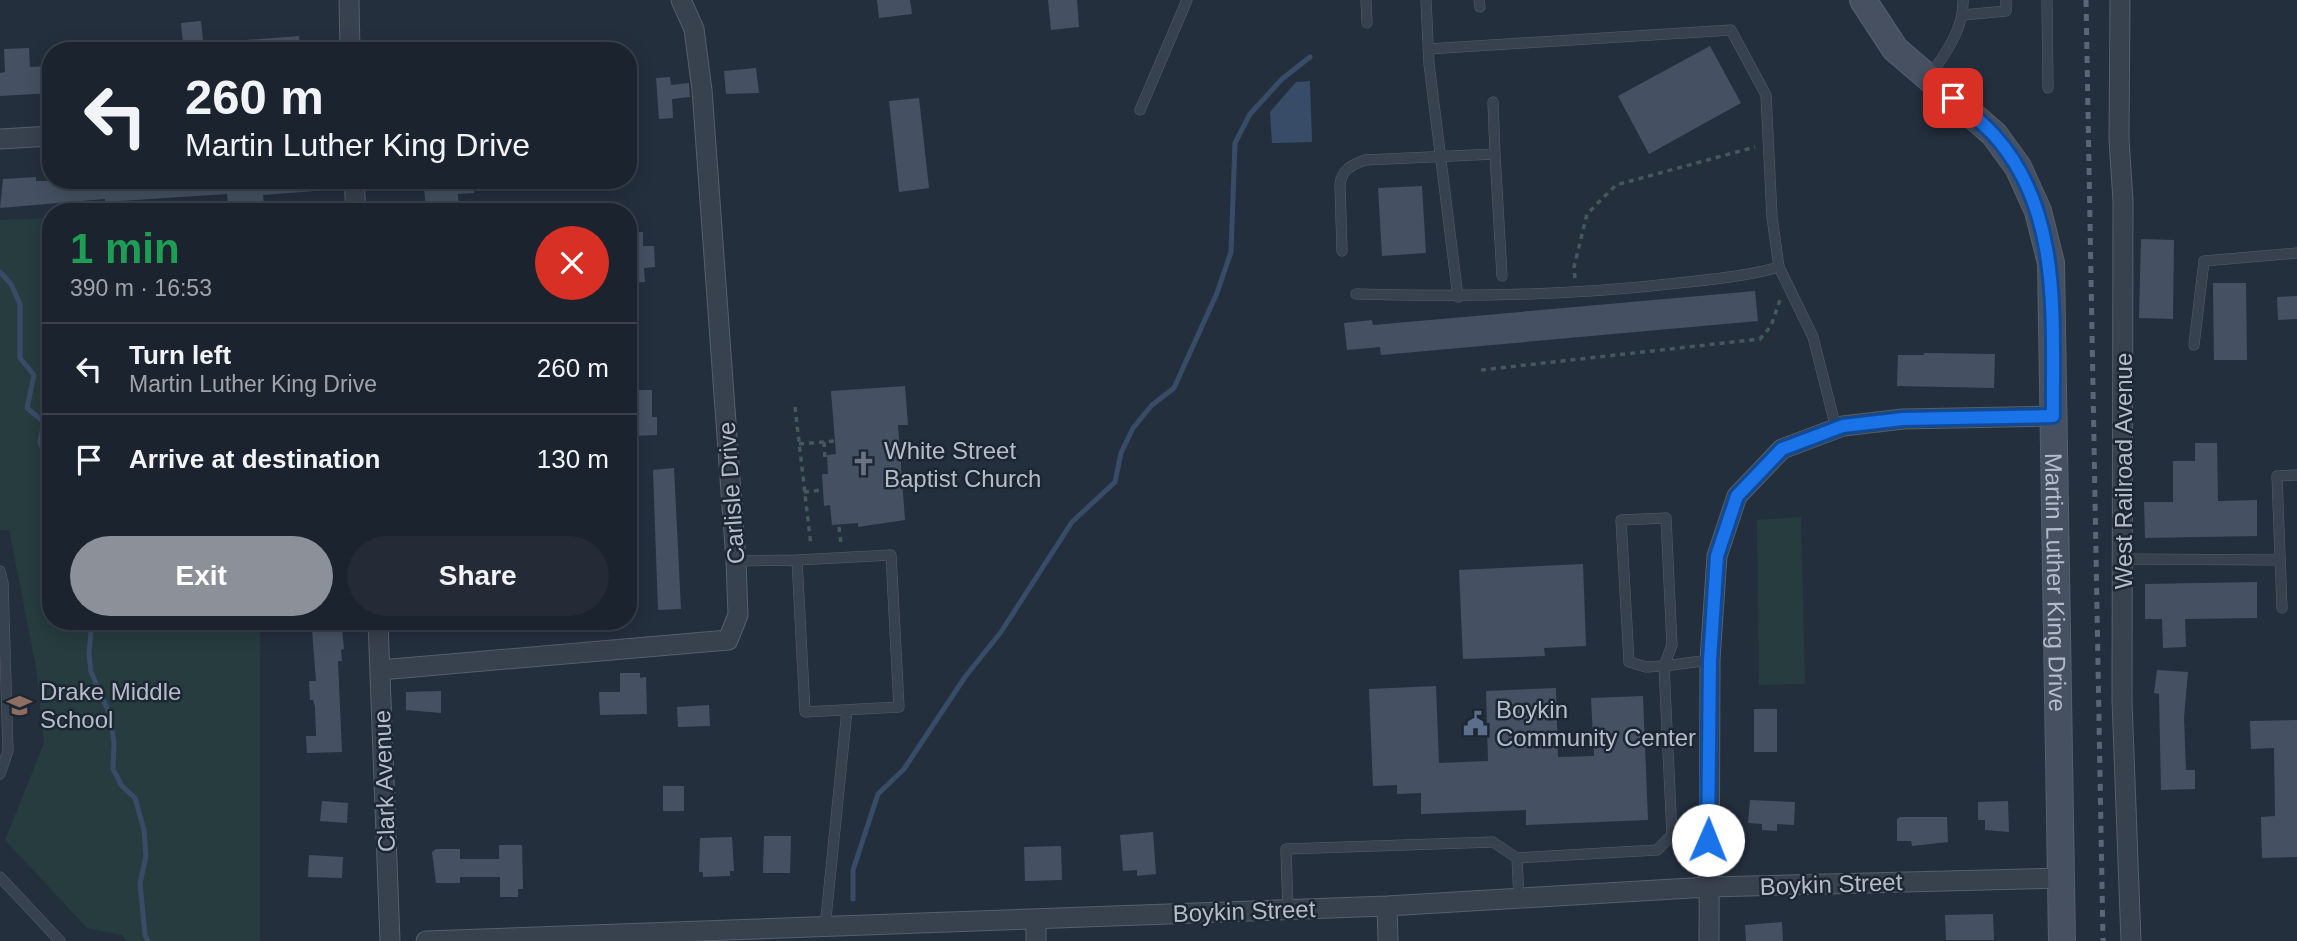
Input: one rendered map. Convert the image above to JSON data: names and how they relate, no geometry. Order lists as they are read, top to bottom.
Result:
{
  "streets": {
    "main road": ["Martin Luther King Drive"],
    "street": [
      "West Railroad Avenue",
      "Carlisle Drive",
      "Clark Avenue",
      "Boykin Street"
    ]
  },
  "crossings": [
    ["Carlisle Drive", "Clark Avenue"],
    ["Martin Luther King Drive", "Boykin Street"]
  ],
  "places": {
    "church": ["White Street Baptist Church"],
    "school or university": ["Drake Middle School"],
    "public building": ["Boykin Community Center"]
  },
  "page": {
    "turn": ["260 m", "Martin Luther King Drive"],
    "heading": ["1 min", "390 m · 16:53"],
    "list": [
      {
        "name": "Turn left",
        "note": "Martin Luther King Drive",
        "value": "260 m"
      },
      {
        "name": "Arrive at destination",
        "value": "130 m"
      }
    ],
    "buttons": ["Exit", "Share"]
  }
}
